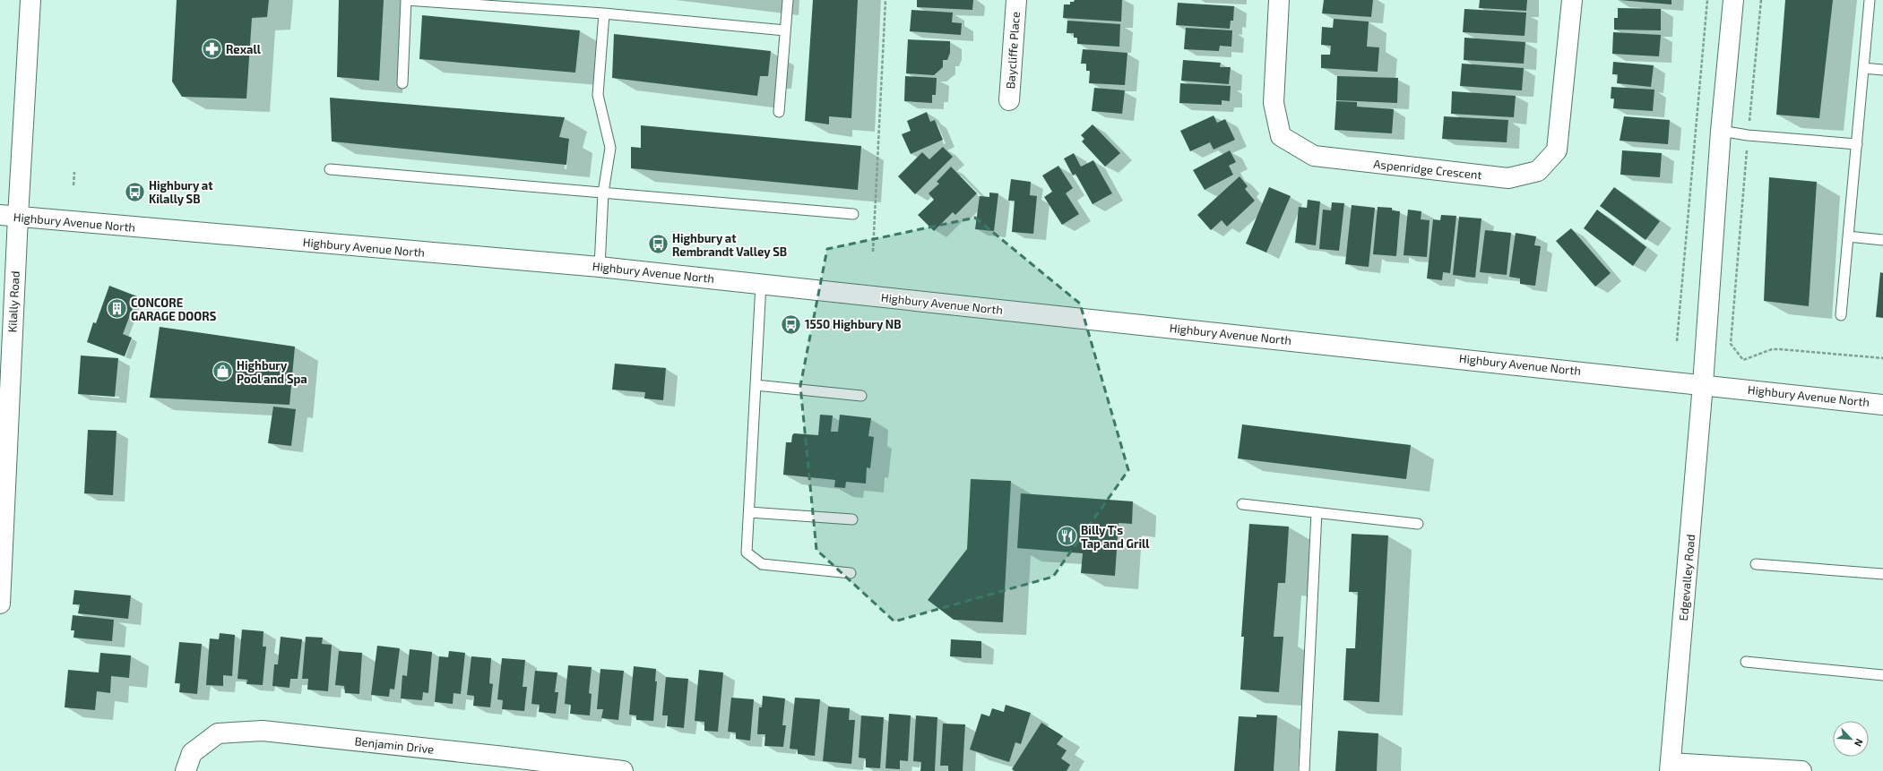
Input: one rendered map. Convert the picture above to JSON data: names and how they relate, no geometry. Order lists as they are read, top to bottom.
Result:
{
  "streets": {
    "street": [
      "Baycliffe Place",
      "Aspenridge Crescent",
      "Highbury Avenue North",
      "Kilally Road",
      "Edgevalley Road",
      "Benjamin Drive"
    ]
  },
  "crossings": [
    ["Highbury Avenue North", "Kilally Road"],
    ["Highbury Avenue North", "Edgevalley Road"]
  ],
  "places": {
    "pharmacy": ["Rexall"],
    "bus stop": ["Highbury at Kilally SB", "Highbury at Rembrandt Valley SB", "1550 Highbury NB"],
    "building": ["CONCORE GARAGE DOORS"],
    "shop": ["Highbury Pool and Spa"],
    "restaurant": ["Billy T's Tap and Grill"]
  },
  "north": "bottom right"
}
